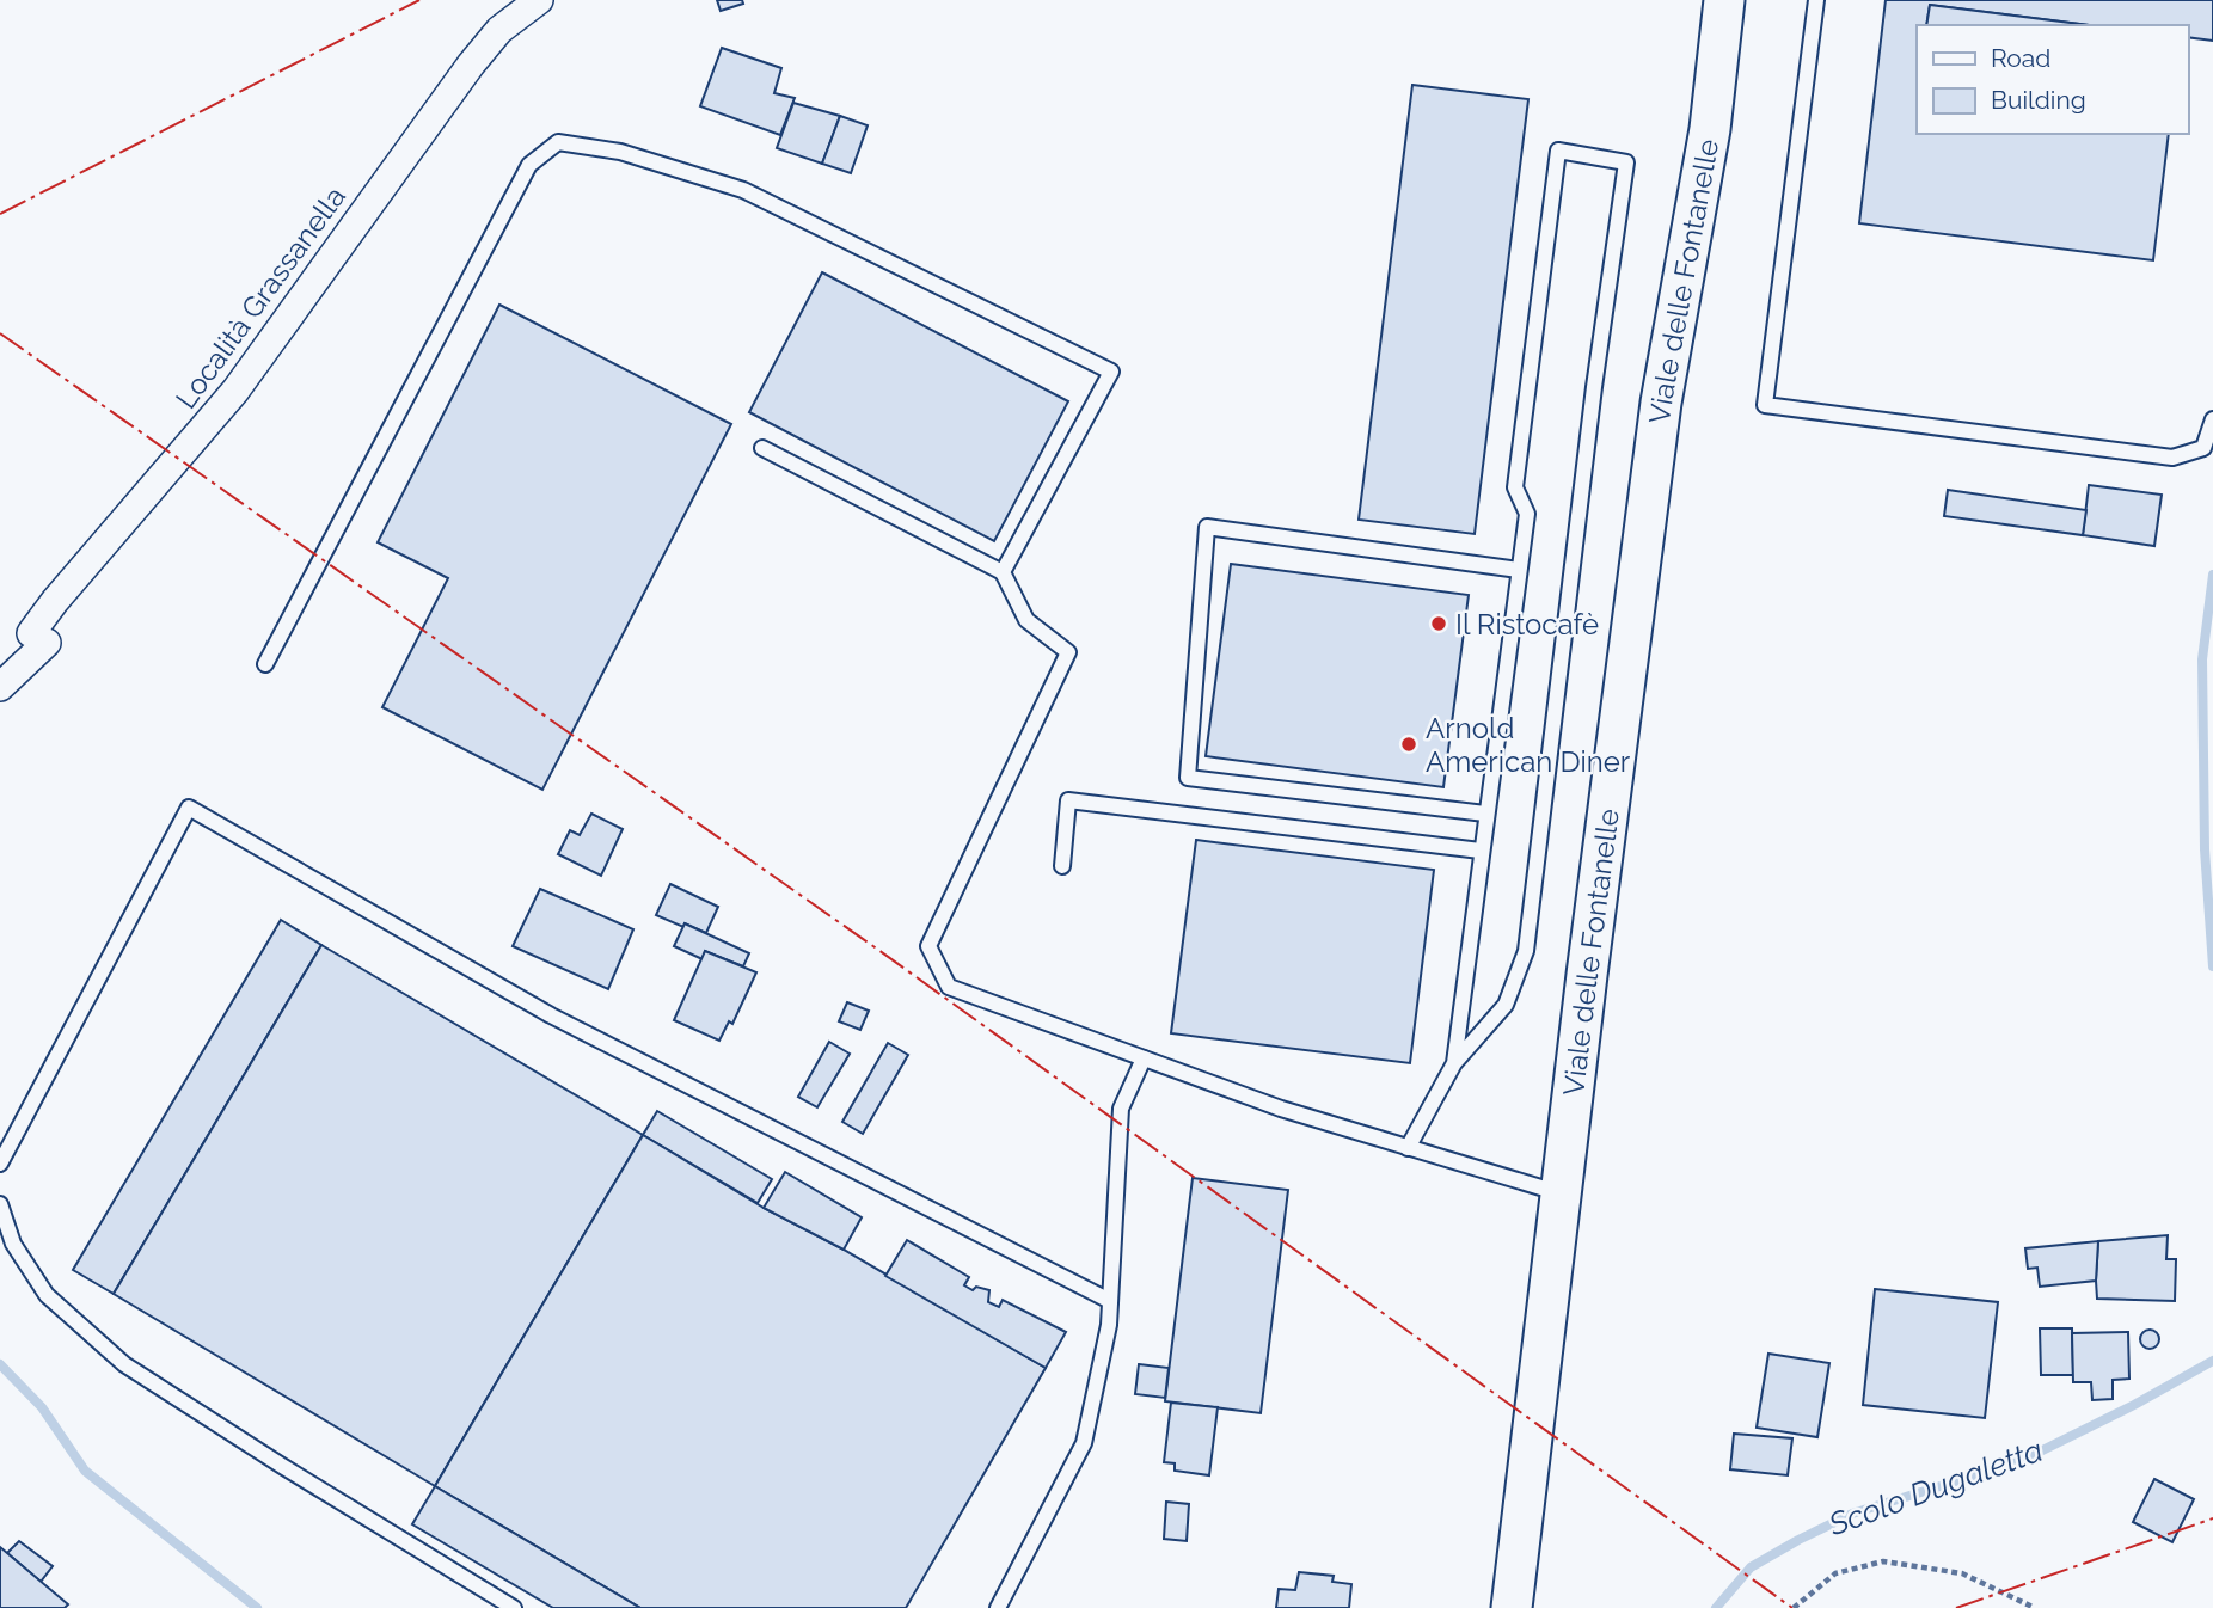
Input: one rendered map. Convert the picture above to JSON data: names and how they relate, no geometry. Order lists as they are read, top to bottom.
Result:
{
  "streets": {
    "main road": ["Viale delle Fontanelle"],
    "street": ["Località Grassanella"]
  },
  "water": ["Scolo Dugaletta"],
  "places": ["Il Ristocafè", "Arnold American Diner"],
  "legend": ["Road", "Building"]
}
